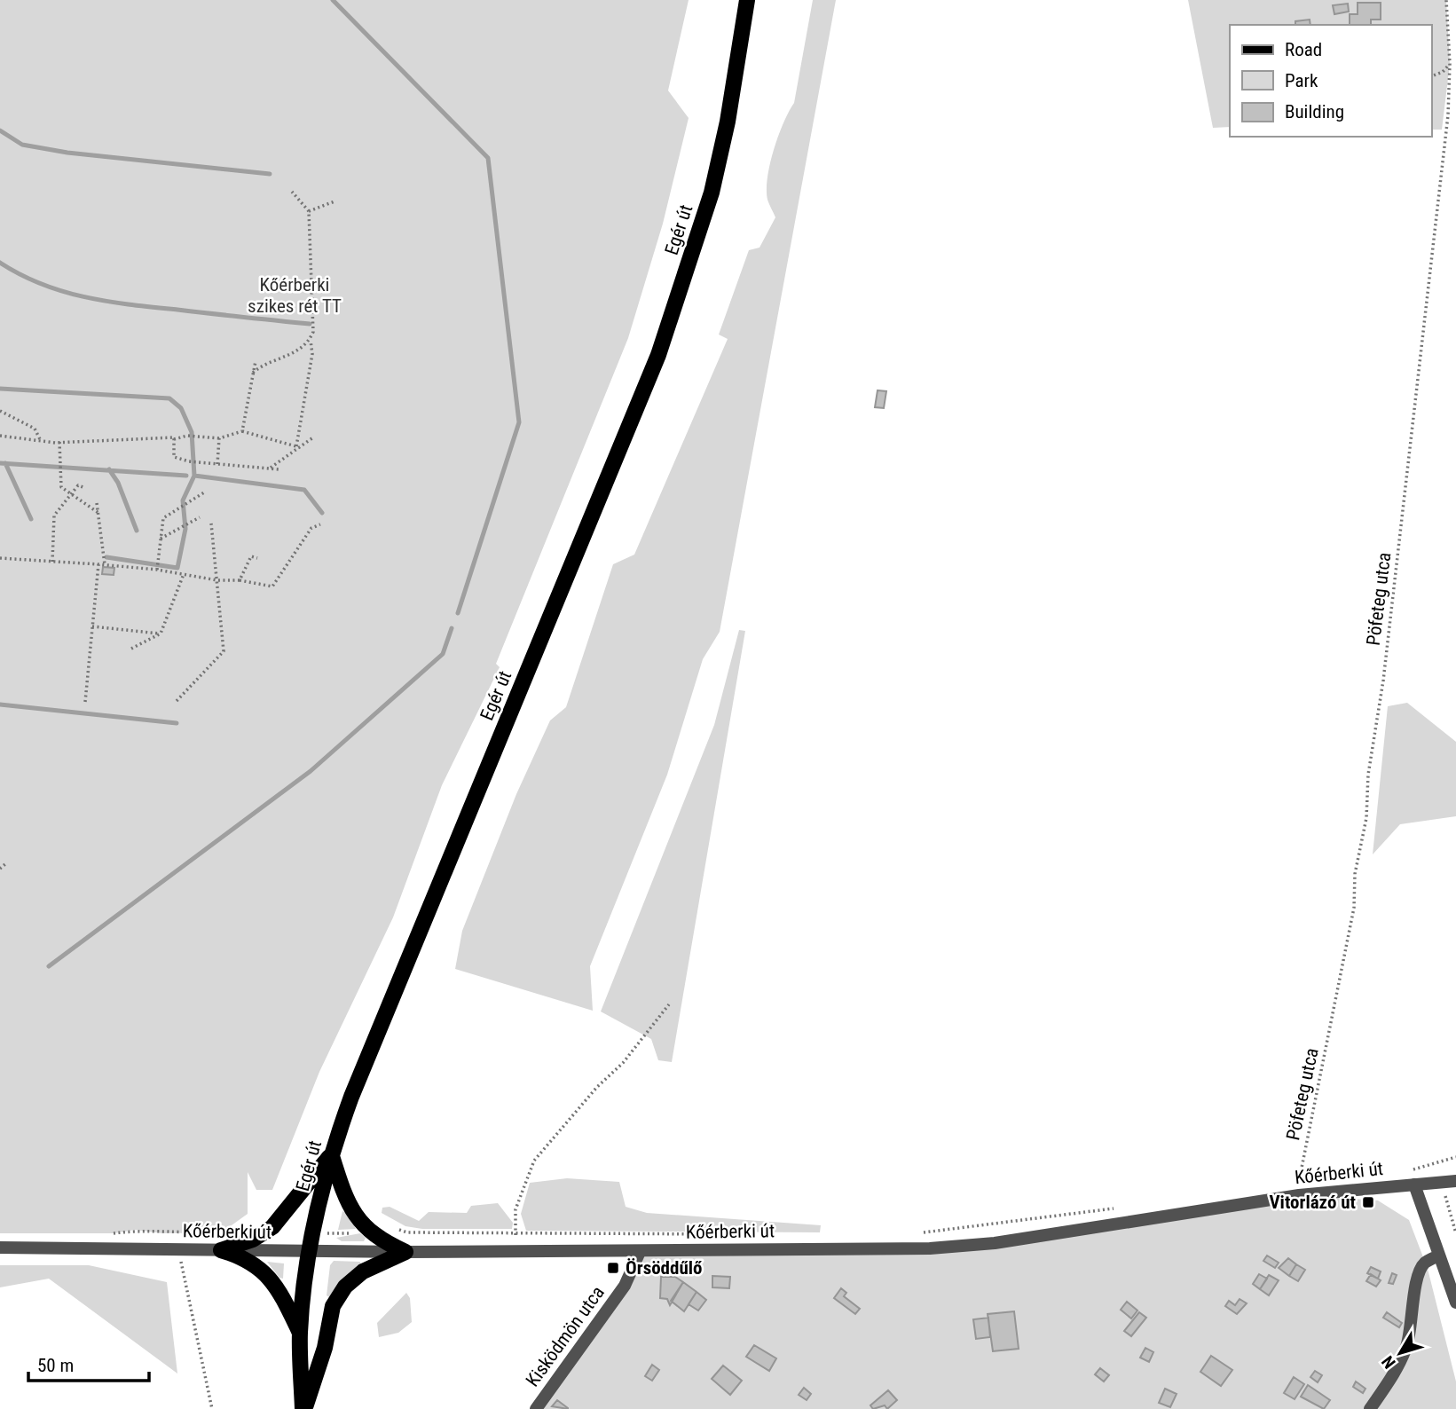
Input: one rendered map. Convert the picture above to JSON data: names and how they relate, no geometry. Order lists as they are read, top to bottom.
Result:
{
  "streets": {
    "main road": ["Egér út"],
    "street": ["Kőérberki út", "Kisködmön utca"],
    "path": ["Pöfeteg utca"]
  },
  "crossings": [
    ["Egér út", "Kőérberki út"],
    ["Pöfeteg utca", "Kőérberki út"],
    ["Kőérberki út", "Kisködmön utca"]
  ],
  "parks": ["Kőérberki szikes rét TT"],
  "places": {
    "transit": ["Vitorlázó út", "Örsöddűlő"]
  },
  "legend": ["Road", "Park", "Building"],
  "scale_bar": "50 m",
  "north": "bottom left"
}
